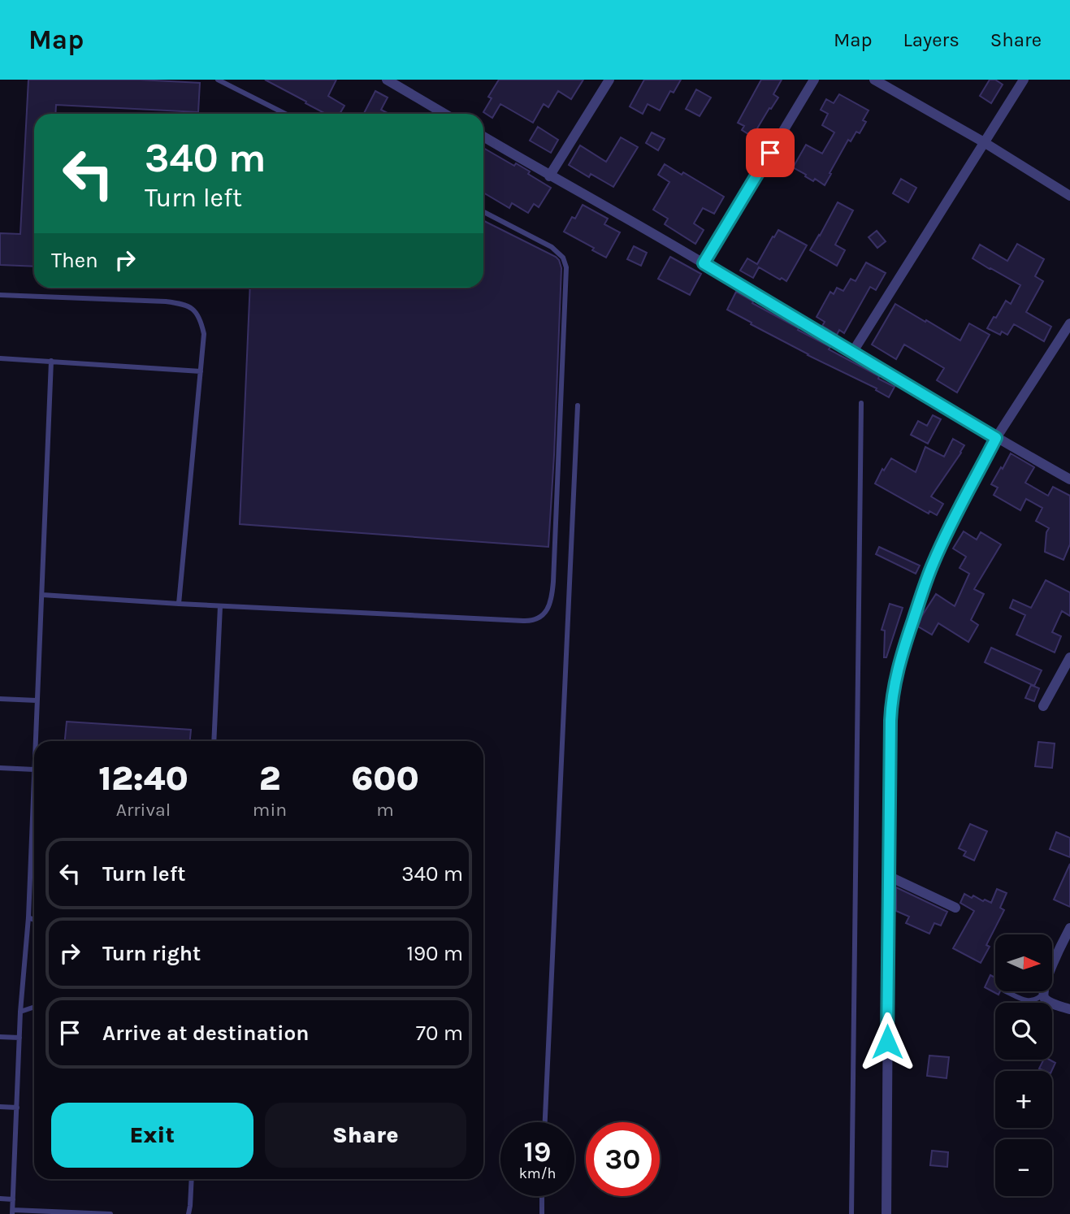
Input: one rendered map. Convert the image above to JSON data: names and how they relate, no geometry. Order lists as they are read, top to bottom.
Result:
{
  "north": "right",
  "page": {
    "header": "Map",
    "nav": ["Map", "Layers", "Share"],
    "turn": ["340 m", "Turn left"],
    "then": "Then",
    "eta": [
      "12:40",
      "Arrival",
      "2",
      "min",
      "600",
      "m"
    ],
    "list": [
      {
        "name": "Turn left",
        "value": "340 m"
      },
      {
        "name": "Turn right",
        "value": "190 m"
      },
      {
        "name": "Arrive at destination",
        "value": "70 m"
      }
    ],
    "map_buttons": ["+", "−"],
    "buttons": ["Exit", "Share"],
    "speed": "19 km/h",
    "limit": "30"
  }
}
